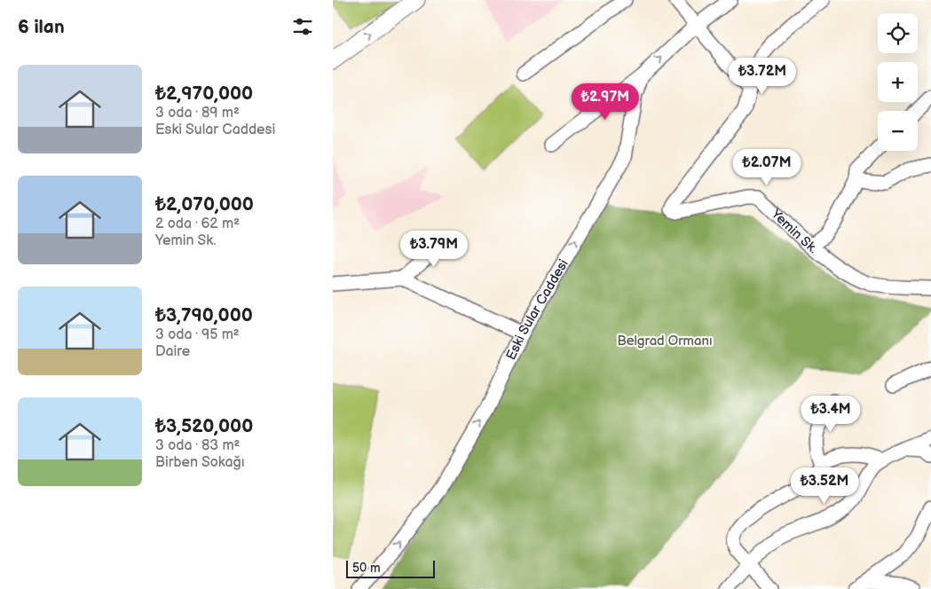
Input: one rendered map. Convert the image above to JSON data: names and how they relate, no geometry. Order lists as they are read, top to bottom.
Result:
{
  "streets": {
    "street": ["Yemin Sk.", "Eski Sular Caddesi"]
  },
  "parks": ["Belgrad Ormanı"],
  "scale_bar": "50 m",
  "page": {
    "heading": "6 ilan",
    "map_buttons": ["+", "−"],
    "list": [
      {
        "name": "₺2,970,000",
        "note": "3 oda · 89 m² · Eski Sular Caddesi"
      },
      {
        "name": "₺2,070,000",
        "note": "2 oda · 62 m² · Yemin Sk."
      },
      {
        "name": "₺3,790,000",
        "note": "3 oda · 95 m² · Daire"
      },
      {
        "name": "₺3,520,000",
        "note": "3 oda · 83 m² · Birben Sokağı"
      }
    ],
    "price": [
      "₺3.72M",
      "₺2.97M",
      "₺2.07M",
      "₺3.79M",
      "₺3.4M",
      "₺3.52M"
    ],
    "scale": "50 m"
  }
}
